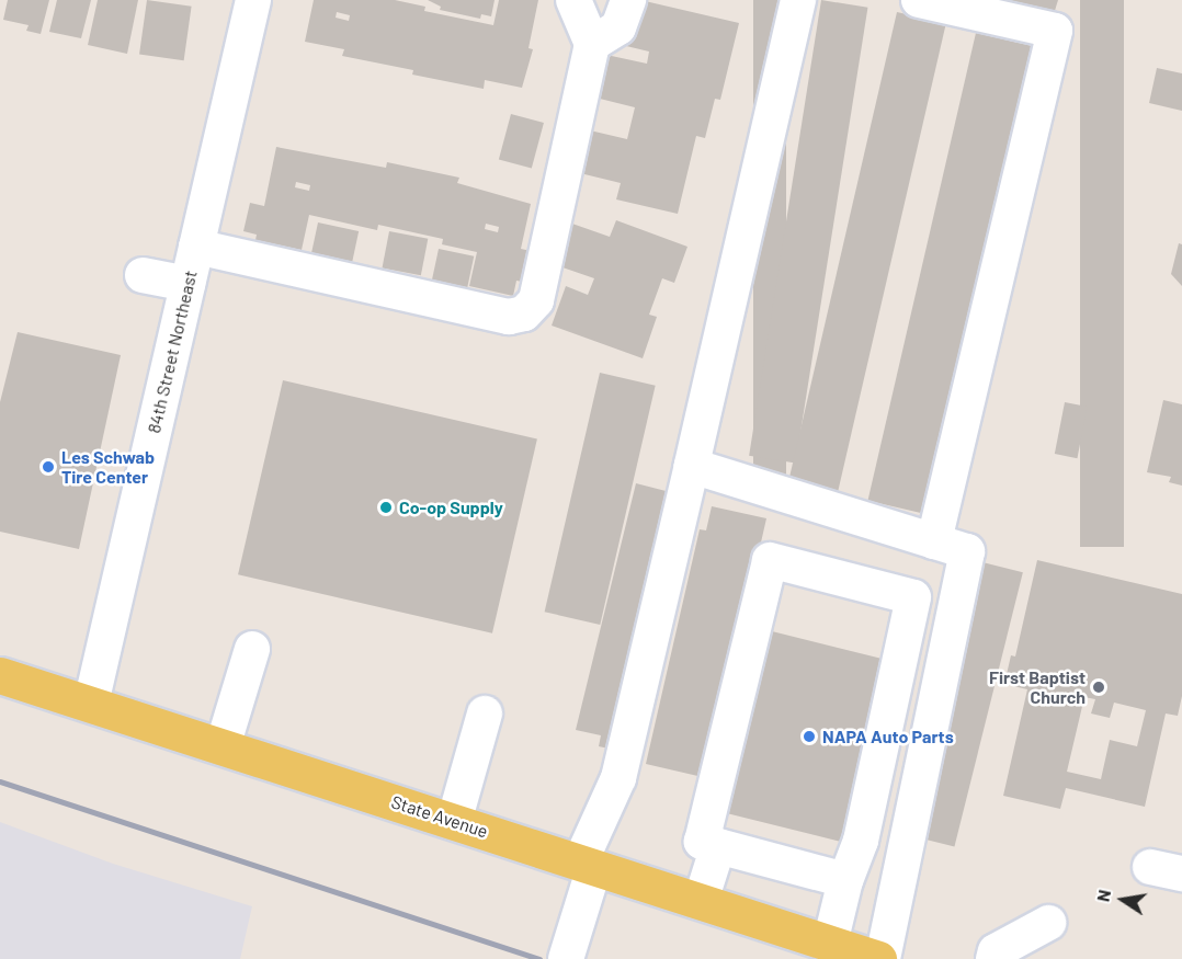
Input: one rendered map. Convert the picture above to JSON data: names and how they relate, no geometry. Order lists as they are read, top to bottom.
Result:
{
  "streets": {
    "main road": ["State Avenue"],
    "street": ["84th Street Northeast"]
  },
  "crossings": [
    ["84th Street Northeast", "State Avenue"]
  ],
  "places": [
    "Les Schwab Tire Center",
    "Co-op Supply",
    "First Baptist Church",
    "NAPA Auto Parts"
  ],
  "north": "left"
}
